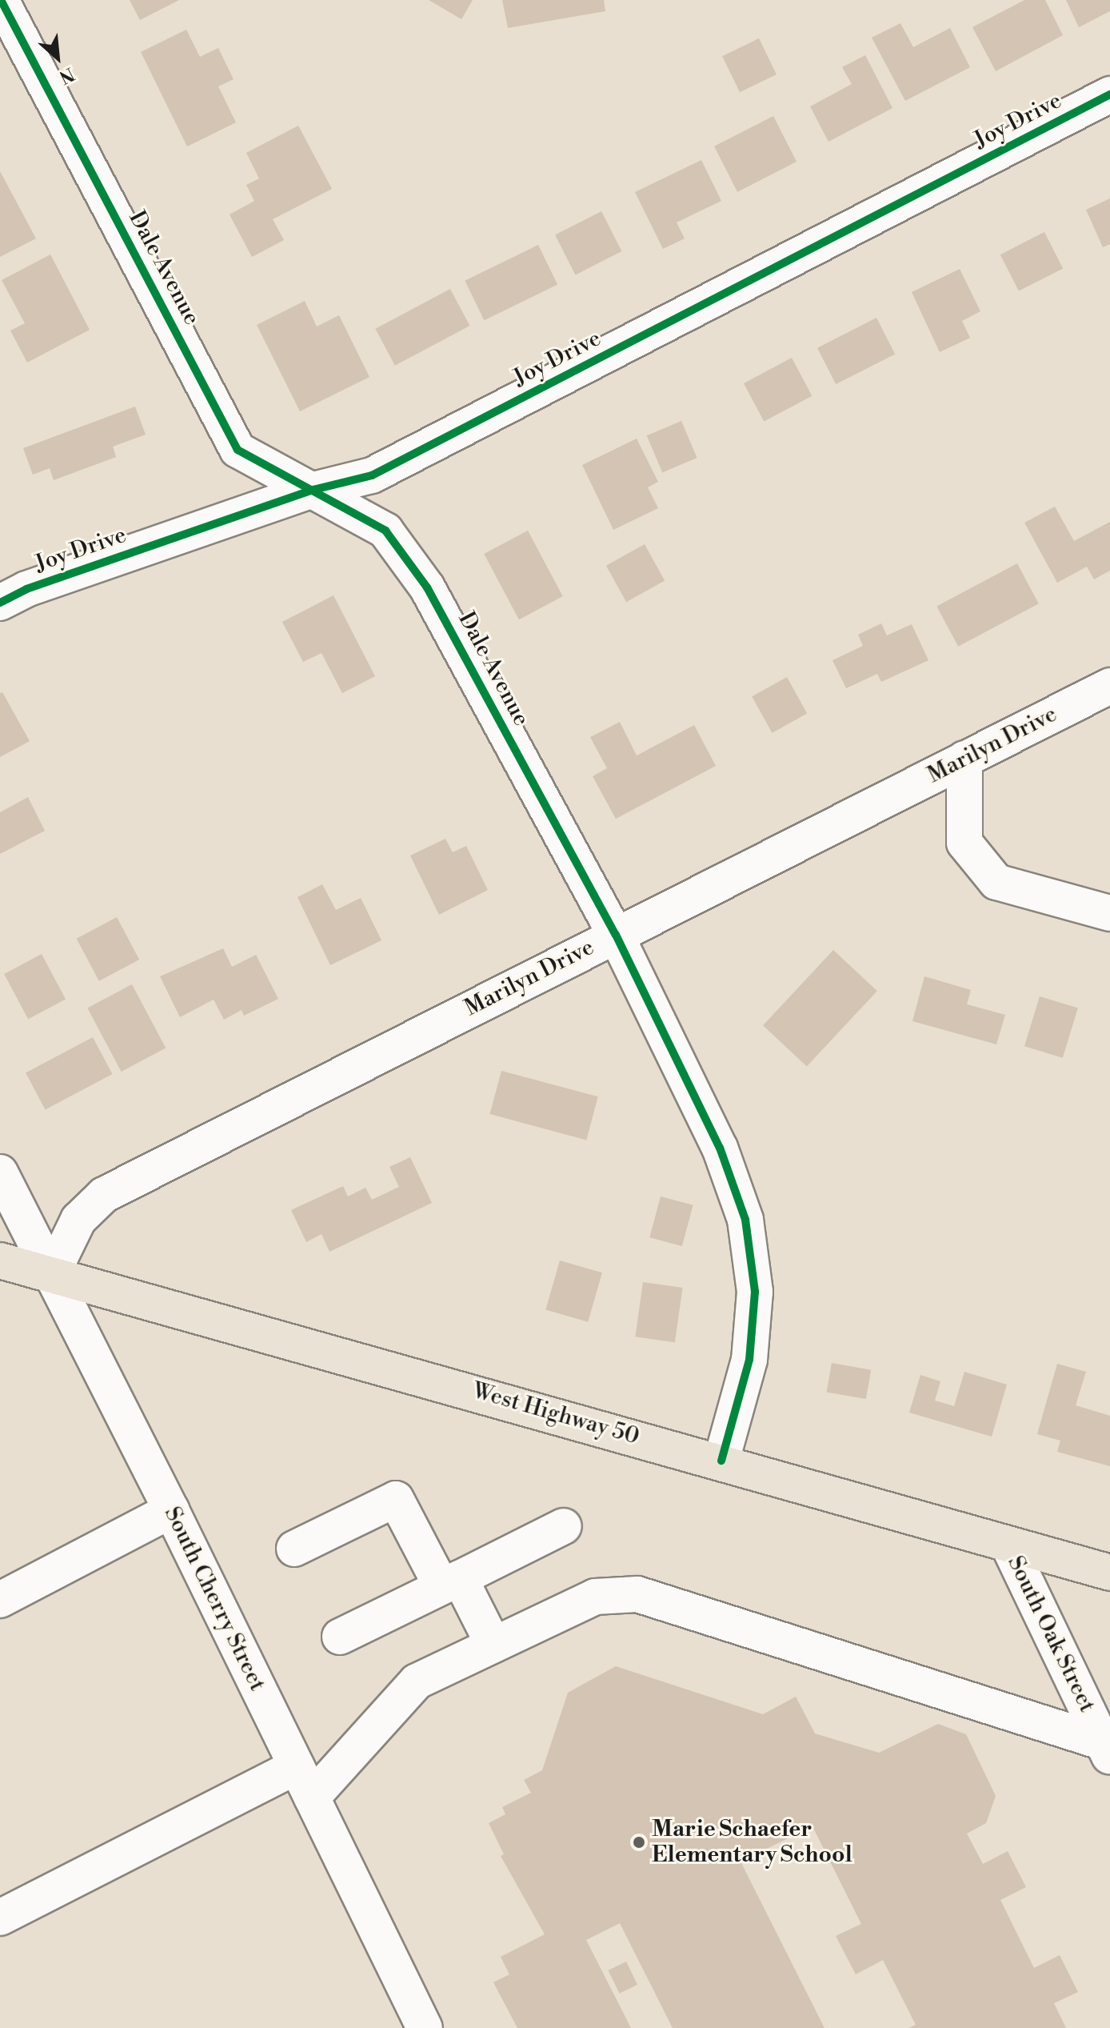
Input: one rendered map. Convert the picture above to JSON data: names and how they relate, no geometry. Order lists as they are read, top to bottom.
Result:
{
  "streets": {
    "main road": ["West Highway 50"],
    "street": [
      "Joy Drive",
      "Dale Avenue",
      "Marilyn Drive",
      "South Cherry Street",
      "South Oak Street"
    ]
  },
  "crossings": [
    ["Joy Drive", "Dale Avenue"],
    ["Dale Avenue", "Marilyn Drive"],
    ["Dale Avenue", "West Highway 50"],
    ["Marilyn Drive", "West Highway 50"],
    ["Marilyn Drive", "South Cherry Street"],
    ["West Highway 50", "South Cherry Street"],
    ["West Highway 50", "South Oak Street"]
  ],
  "places": ["Marie Schaefer Elementary School"],
  "north": "bottom right"
}
